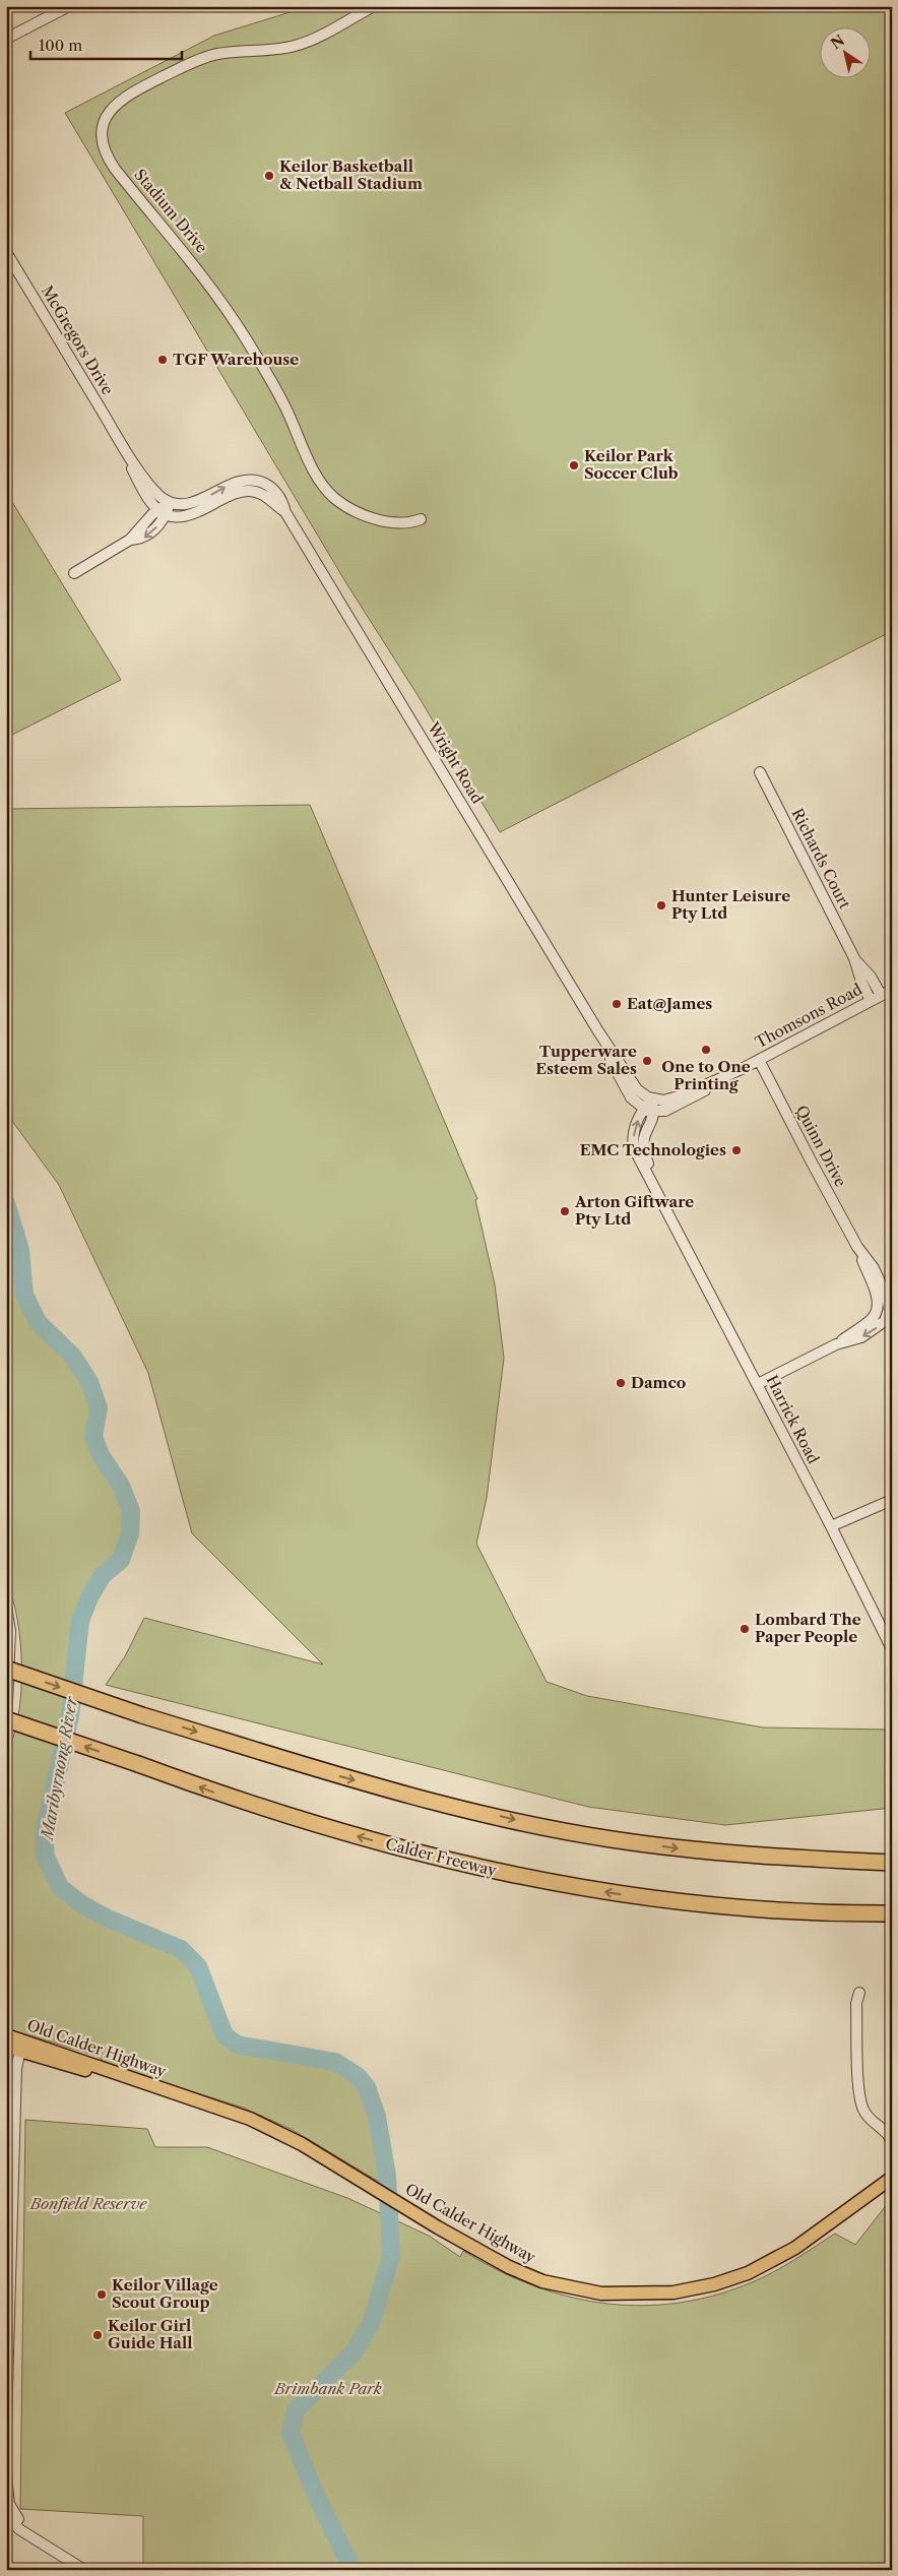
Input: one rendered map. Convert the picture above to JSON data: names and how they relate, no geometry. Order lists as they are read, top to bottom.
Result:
{
  "streets": {
    "highway": ["Calder Freeway"],
    "main road": ["Old Calder Highway"],
    "street": [
      "Stadium Drive",
      "McGregors Drive",
      "Wright Road",
      "Richards Court",
      "Thomsons Road",
      "Quinn Drive",
      "Harrick Road"
    ]
  },
  "crossings": [
    ["McGregors Drive", "Wright Road"],
    ["Wright Road", "Thomsons Road"],
    ["Wright Road", "Harrick Road"],
    ["Richards Court", "Thomsons Road"],
    ["Thomsons Road", "Quinn Drive"],
    ["Thomsons Road", "Harrick Road"],
    ["Quinn Drive", "Harrick Road"]
  ],
  "water": ["Maribyrnong River"],
  "parks": ["Bonfield Reserve", "Brimbank Park"],
  "places": [
    "Keilor Basketball & Netball Stadium",
    "TGF Warehouse",
    "Keilor Park Soccer Club",
    "Hunter Leisure Pty Ltd",
    "Eat@James",
    "One to One Printing",
    "Tupperware Esteem Sales",
    "EMC Technologies",
    "Arton Giftware Pty Ltd",
    "Damco",
    "Lombard The Paper People",
    "Keilor Village Scout Group",
    "Keilor Girl Guide Hall"
  ],
  "scale_bar": "100 m",
  "north": "top left"
}
